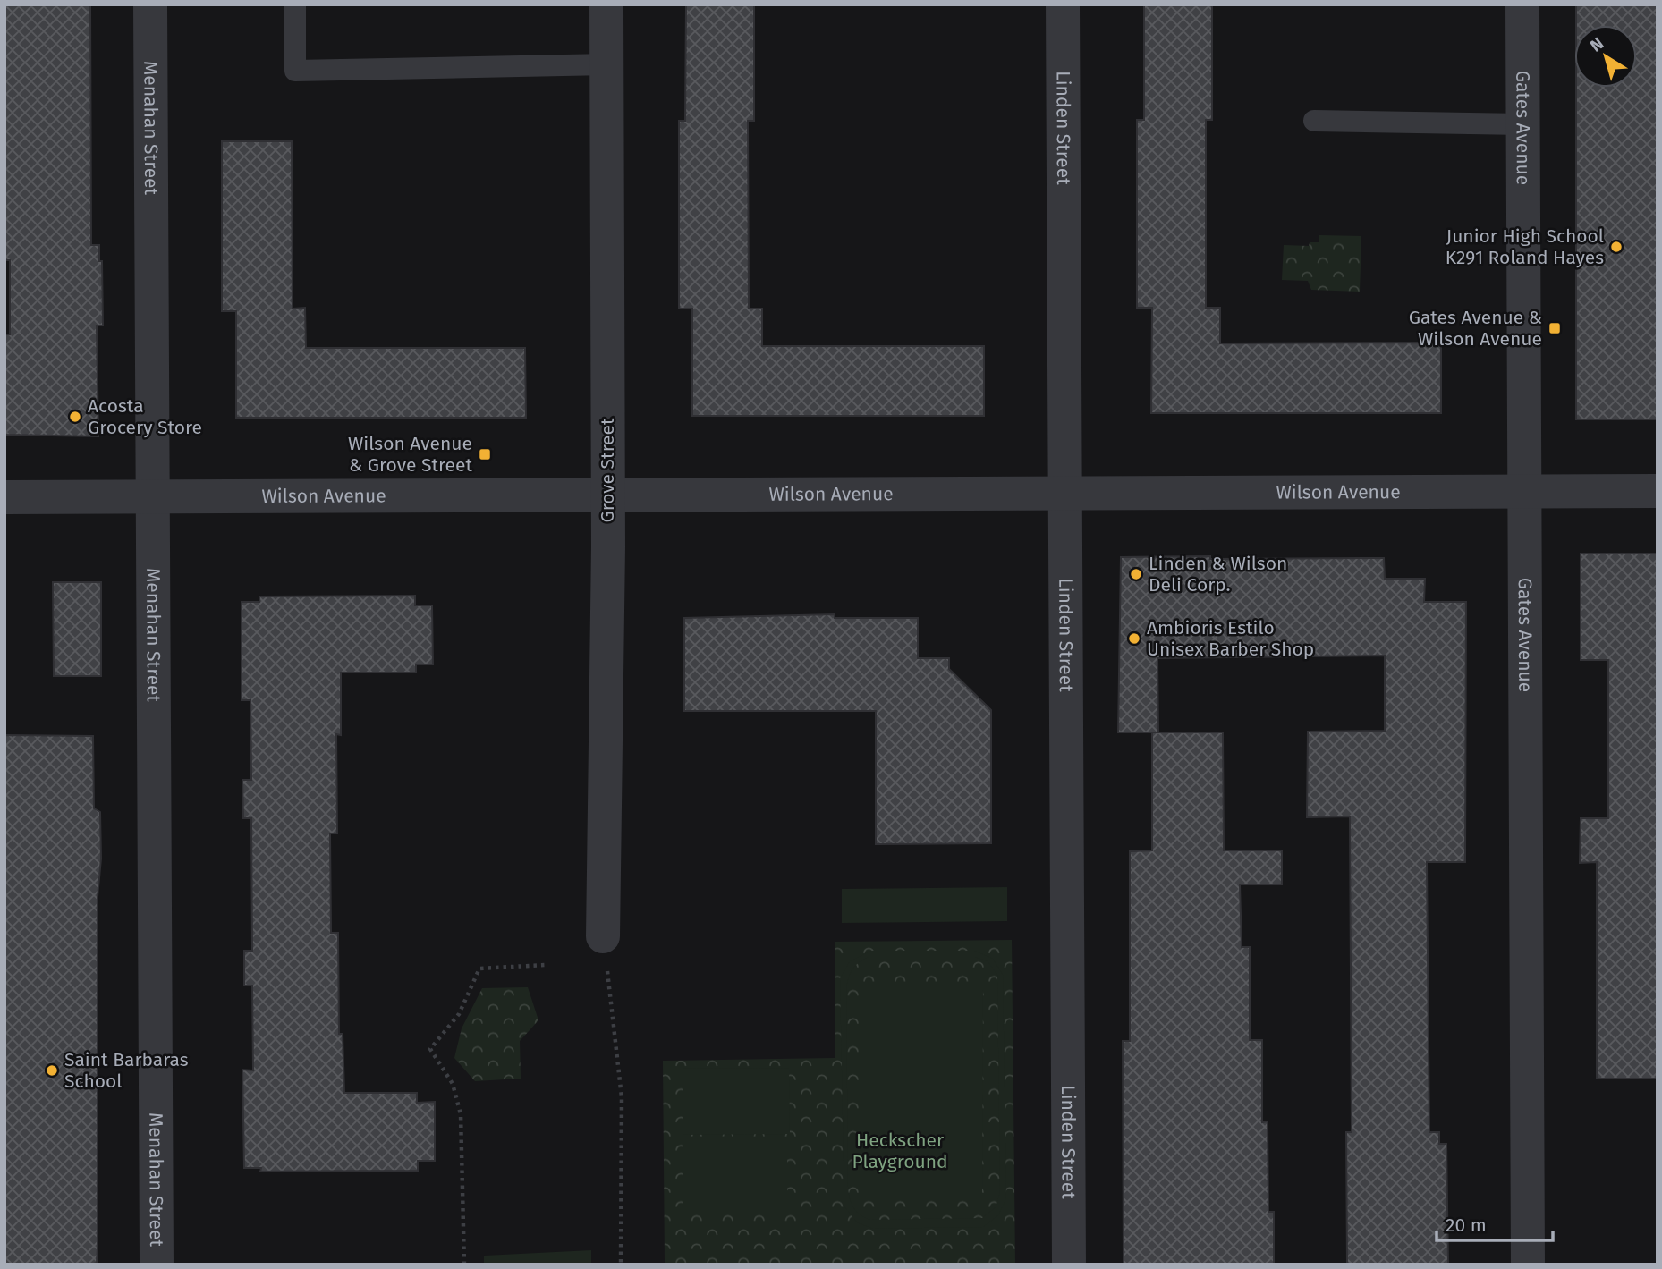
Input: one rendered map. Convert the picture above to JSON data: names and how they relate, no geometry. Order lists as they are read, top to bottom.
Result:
{
  "streets": {
    "street": [
      "Menahan Street",
      "Linden Street",
      "Gates Avenue",
      "Grove Street",
      "Wilson Avenue"
    ]
  },
  "crossings": [
    ["Menahan Street", "Wilson Avenue"],
    ["Linden Street", "Wilson Avenue"],
    ["Gates Avenue", "Wilson Avenue"],
    ["Grove Street", "Wilson Avenue"]
  ],
  "parks": ["Heckscher Playground"],
  "places": {
    "other": [
      "Junior High School K291 Roland Hayes",
      "Acosta Grocery Store",
      "Linden & Wilson Deli Corp.",
      "Ambioris Estilo Unisex Barber Shop",
      "Saint Barbaras School"
    ],
    "transit": ["Gates Avenue & Wilson Avenue", "Wilson Avenue & Grove Street"]
  },
  "scale_bar": "20 m",
  "north": "top left"
}
